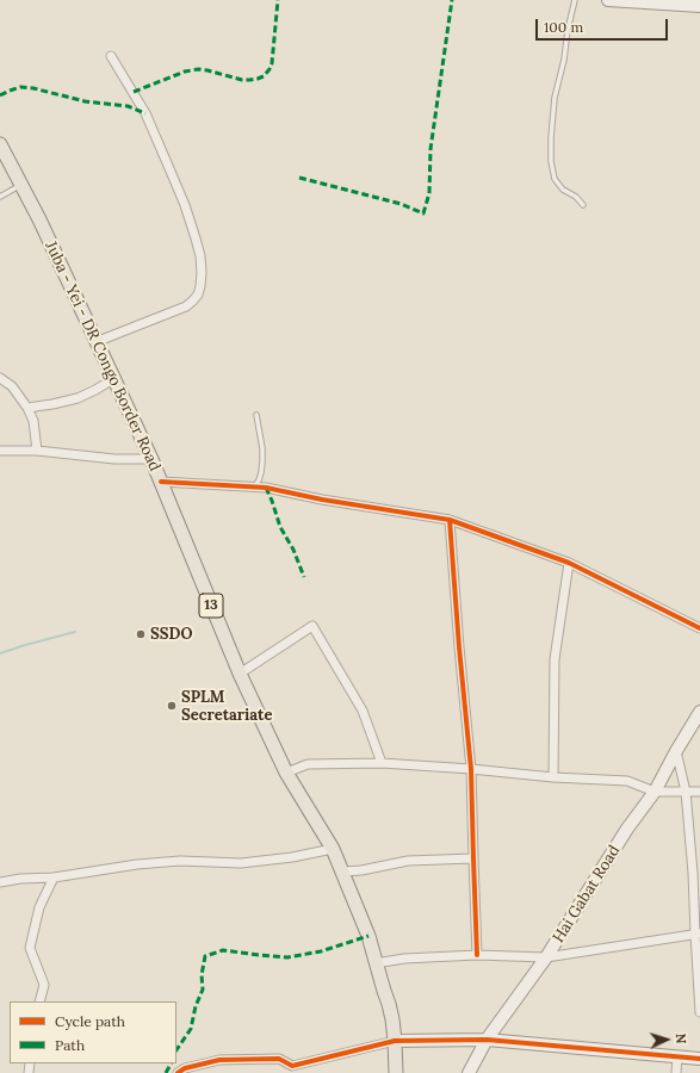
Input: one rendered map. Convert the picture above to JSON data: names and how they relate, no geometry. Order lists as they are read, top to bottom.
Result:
{
  "streets": {
    "main road": ["Juba - Yei - DR Congo Border Road", "13"],
    "street": ["Hai Gabat Road"]
  },
  "places": ["SSDO", "SPLM Secretariate"],
  "legend": ["Cycle path", "Path"],
  "scale_bar": "100 m",
  "north": "right"
}
